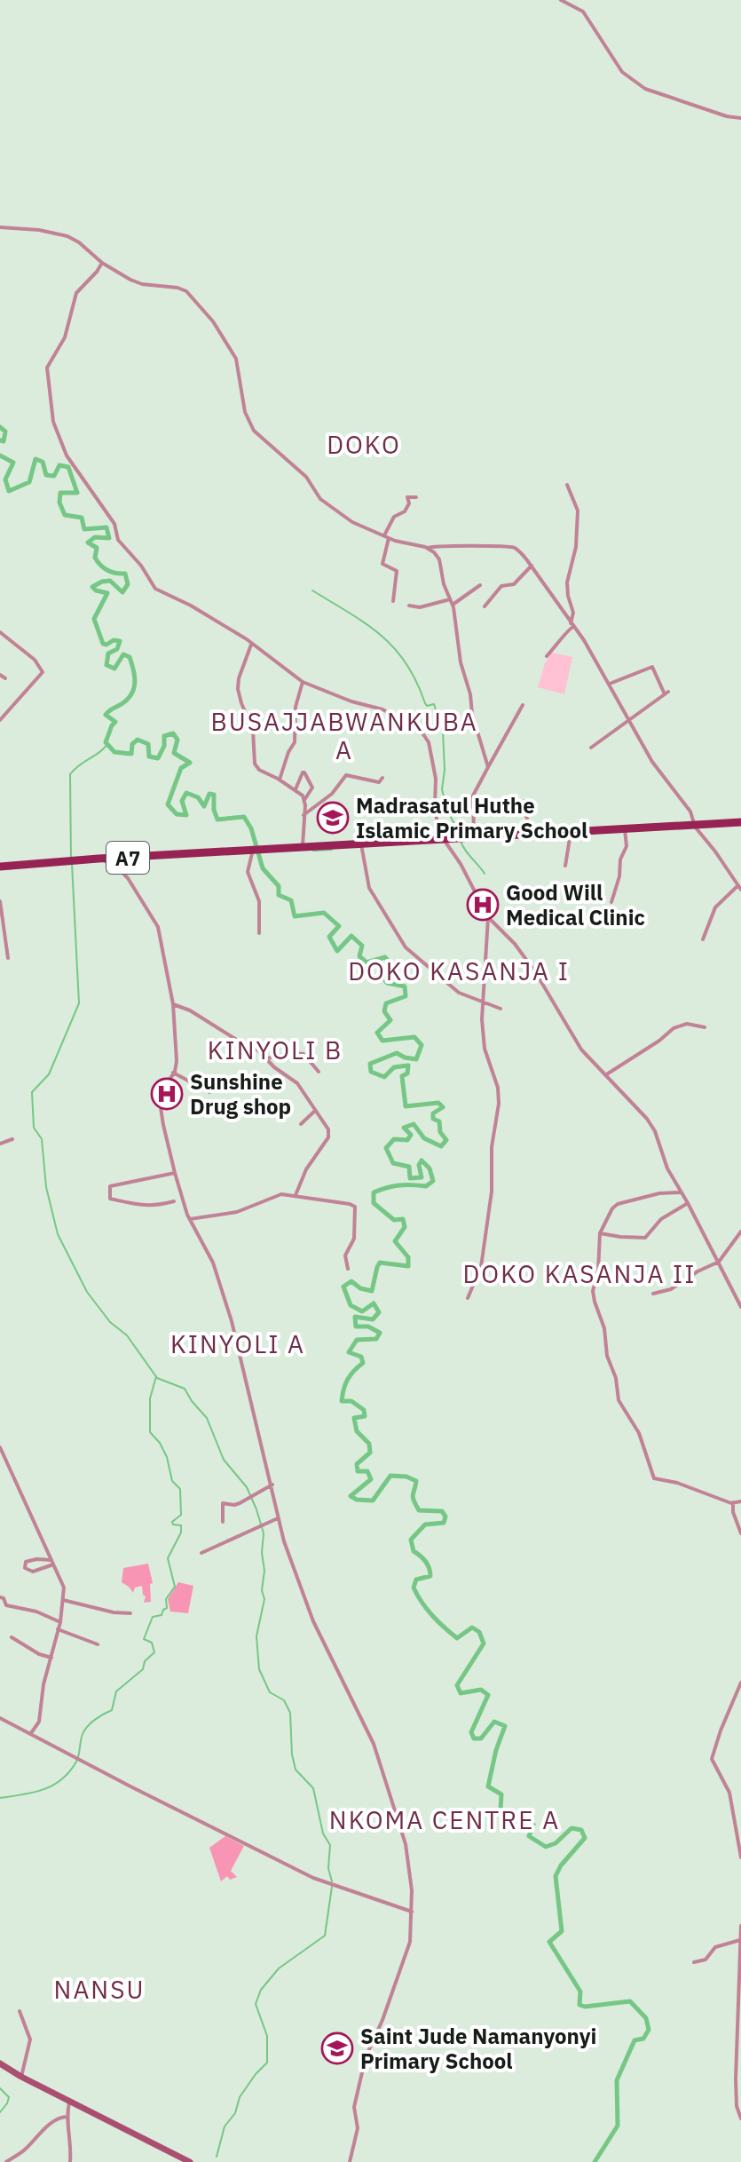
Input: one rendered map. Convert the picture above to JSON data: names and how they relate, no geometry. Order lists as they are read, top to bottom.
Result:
{
  "streets": {
    "main road": ["A7"]
  },
  "districts": [
    "DOKO",
    "BUSAJJABWANKUBA A",
    "DOKO KASANJA I",
    "KINYOLI B",
    "DOKO KASANJA II",
    "KINYOLI A",
    "NKOMA CENTRE A",
    "NANSU"
  ],
  "places": {
    "school or university": ["Madrasatul Huthe Islamic Primary School", "Saint Jude Namanyonyi Primary School"],
    "hospital": ["Good Will Medical Clinic", "Sunshine Drug shop"]
  }
}
